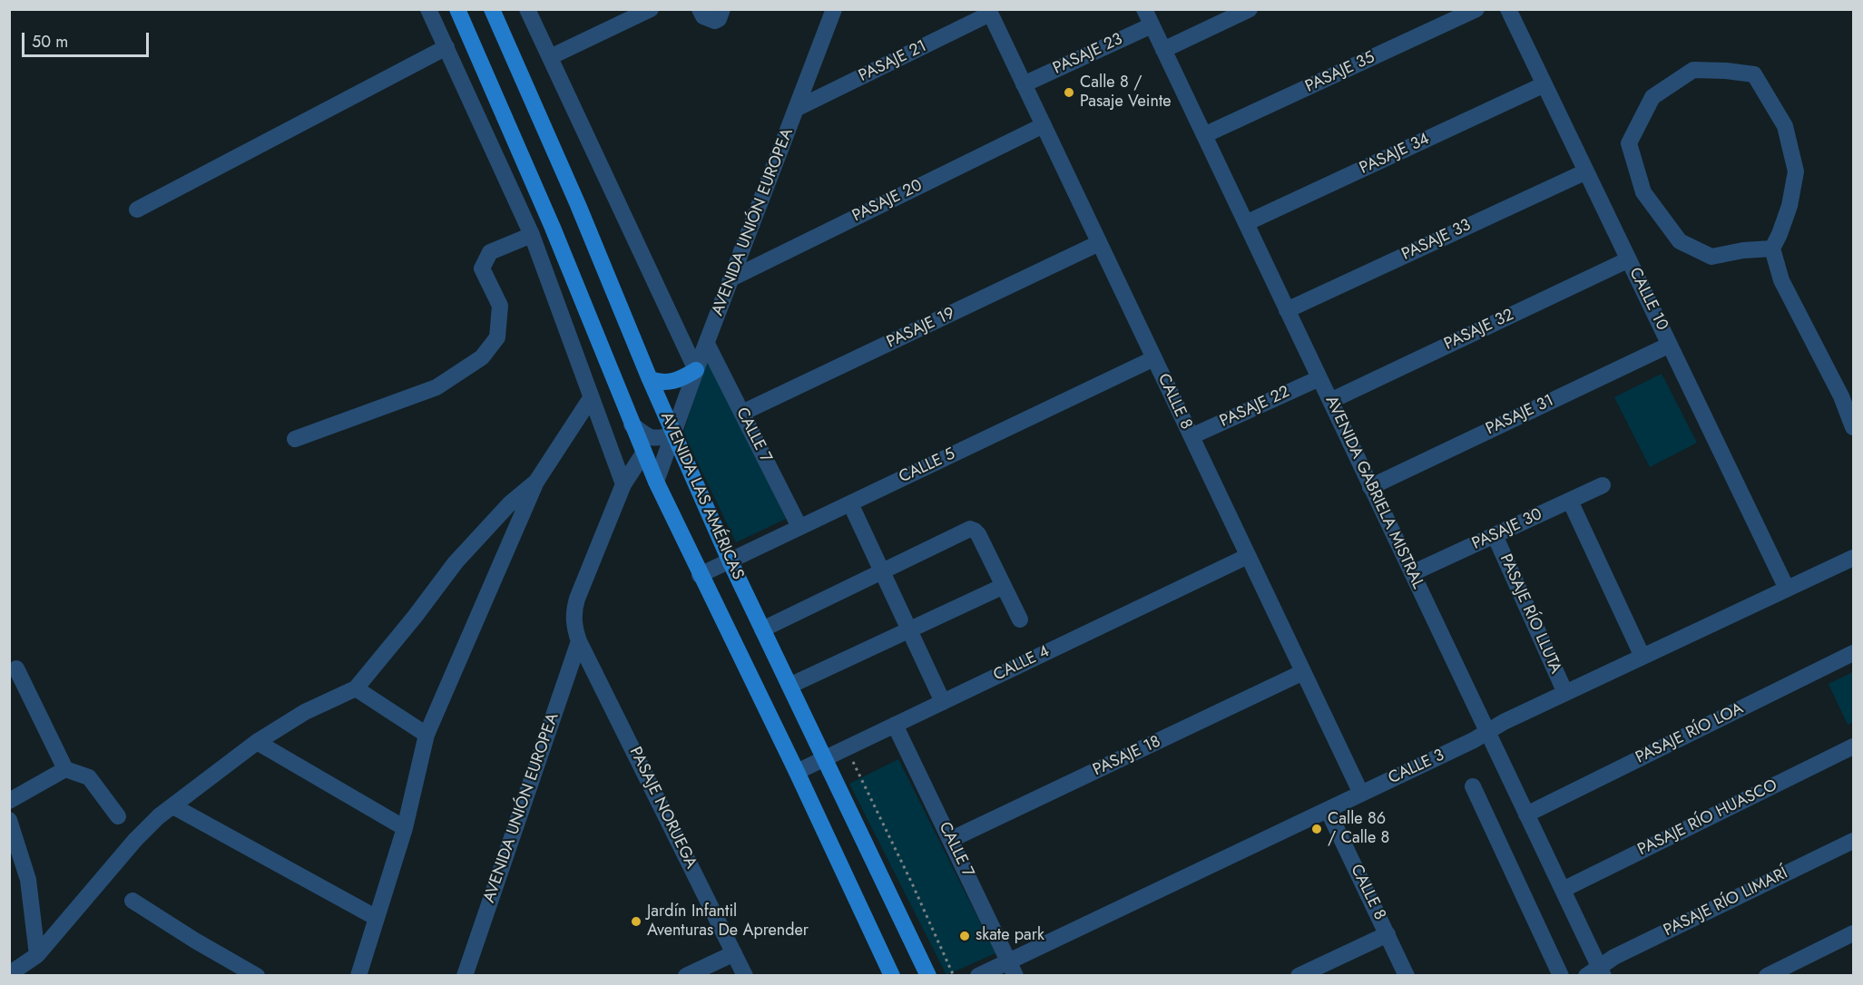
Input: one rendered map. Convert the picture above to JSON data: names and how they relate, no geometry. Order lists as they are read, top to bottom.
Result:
{
  "streets": {
    "main road": ["AVENIDA LAS AMÉRICAS"],
    "street": [
      "PASAJE 23",
      "PASAJE 21",
      "PASAJE 35",
      "PASAJE 34",
      "PASAJE 20",
      "AVENIDA UNIÓN EUROPEA",
      "PASAJE 33",
      "CALLE 10",
      "PASAJE 19",
      "PASAJE 32",
      "CALLE 8",
      "PASAJE 22",
      "PASAJE 31",
      "CALLE 7",
      "CALLE 5",
      "AVENIDA GABRIELA MISTRAL",
      "PASAJE 30",
      "PASAJE RÍO LLUTA",
      "CALLE 4",
      "PASAJE RÍO LOA",
      "PASAJE 18",
      "CALLE 3",
      "PASAJE NORUEGA",
      "PASAJE RÍO HUASCO",
      "PASAJE RÍO LIMARÍ"
    ]
  },
  "crossings": [
    ["PASAJE 23", "CALLE 8"],
    ["PASAJE 23", "AVENIDA GABRIELA MISTRAL"],
    ["PASAJE 21", "AVENIDA UNIÓN EUROPEA"],
    ["PASAJE 21", "CALLE 8"],
    ["PASAJE 35", "AVENIDA GABRIELA MISTRAL"],
    ["PASAJE 34", "CALLE 10"],
    ["PASAJE 34", "AVENIDA GABRIELA MISTRAL"],
    ["PASAJE 20", "AVENIDA UNIÓN EUROPEA"],
    ["PASAJE 20", "CALLE 8"],
    ["AVENIDA UNIÓN EUROPEA", "CALLE 7"],
    ["AVENIDA UNIÓN EUROPEA", "AVENIDA LAS AMÉRICAS"],
    ["AVENIDA UNIÓN EUROPEA", "PASAJE NORUEGA"],
    ["PASAJE 33", "CALLE 10"],
    ["PASAJE 33", "AVENIDA GABRIELA MISTRAL"],
    ["CALLE 10", "PASAJE 32"],
    ["CALLE 10", "PASAJE 31"],
    ["CALLE 10", "CALLE 3"],
    ["PASAJE 19", "CALLE 8"],
    ["PASAJE 19", "CALLE 7"],
    ["PASAJE 32", "AVENIDA GABRIELA MISTRAL"],
    ["CALLE 8", "PASAJE 22"],
    ["CALLE 8", "CALLE 5"],
    ["CALLE 8", "CALLE 4"],
    ["CALLE 8", "PASAJE 18"],
    ["CALLE 8", "CALLE 3"],
    ["PASAJE 22", "AVENIDA GABRIELA MISTRAL"],
    ["PASAJE 31", "AVENIDA GABRIELA MISTRAL"],
    ["CALLE 7", "CALLE 5"],
    ["CALLE 7", "CALLE 4"],
    ["CALLE 7", "PASAJE 18"],
    ["CALLE 7", "CALLE 3"],
    ["CALLE 5", "AVENIDA LAS AMÉRICAS"],
    ["AVENIDA GABRIELA MISTRAL", "PASAJE 30"],
    ["AVENIDA GABRIELA MISTRAL", "PASAJE RÍO LOA"],
    ["AVENIDA GABRIELA MISTRAL", "CALLE 3"],
    ["AVENIDA GABRIELA MISTRAL", "PASAJE RÍO HUASCO"],
    ["AVENIDA GABRIELA MISTRAL", "PASAJE RÍO LIMARÍ"],
    ["AVENIDA LAS AMÉRICAS", "CALLE 4"],
    ["PASAJE 30", "PASAJE RÍO LLUTA"],
    ["PASAJE RÍO LLUTA", "CALLE 3"]
  ],
  "places": [
    "Calle 8 / Pasaje Veinte",
    "Calle 86 / Calle 8",
    "Jardín Infantil Aventuras De Aprender",
    "skate park"
  ],
  "scale_bar": "50 m"
}
